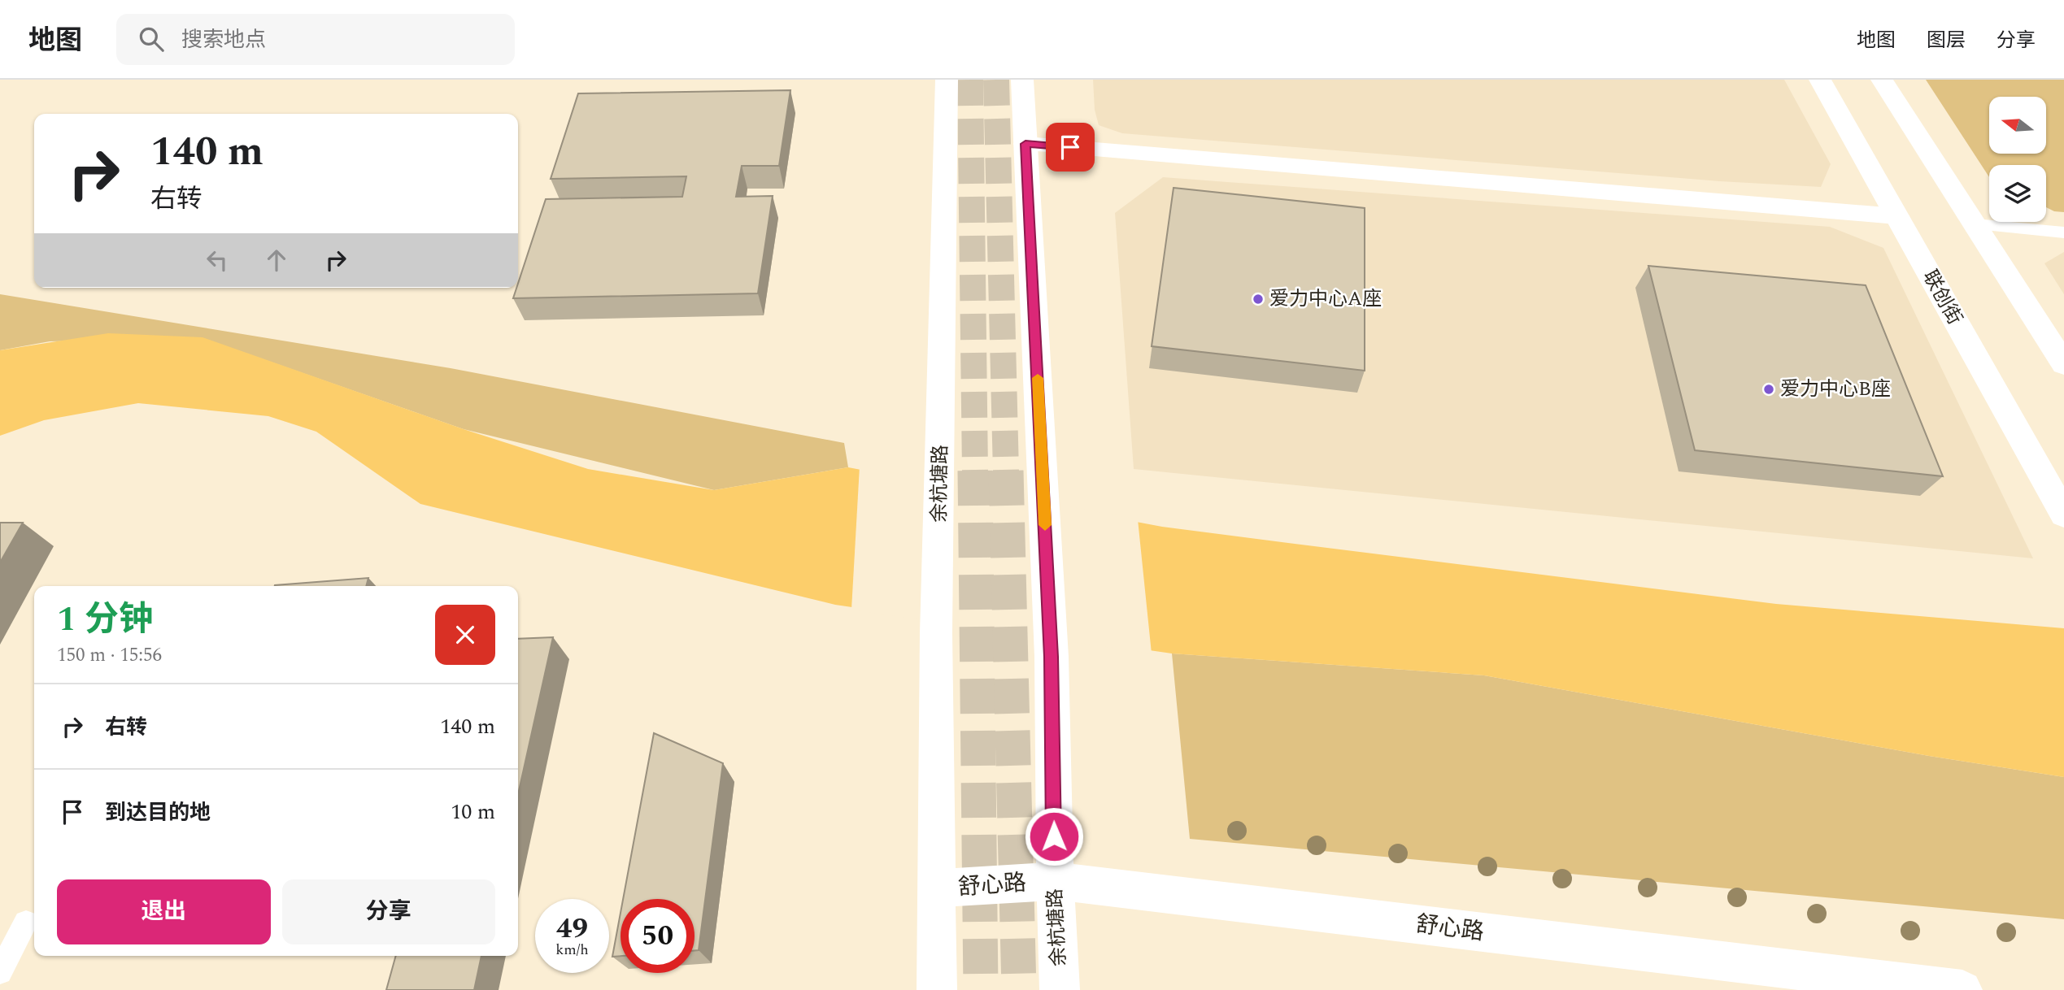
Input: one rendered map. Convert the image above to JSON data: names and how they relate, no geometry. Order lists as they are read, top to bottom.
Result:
{
  "streets": {
    "street": ["联创街", "余杭塘路", "舒心路"]
  },
  "crossings": [
    ["余杭塘路", "舒心路"]
  ],
  "places": ["爱力中心A座", "爱力中心B座"],
  "north": "left",
  "page": {
    "header": "地图",
    "search": "搜索地点",
    "nav": ["地图", "图层", "分享"],
    "turn": ["140 m", "右转"],
    "heading": ["1 分钟", "150 m · 15:56"],
    "list": [
      {
        "name": "右转",
        "value": "140 m"
      },
      {
        "name": "到达目的地",
        "value": "10 m"
      }
    ],
    "buttons": ["退出", "分享"],
    "speed": "49 km/h",
    "limit": "50"
  }
}
